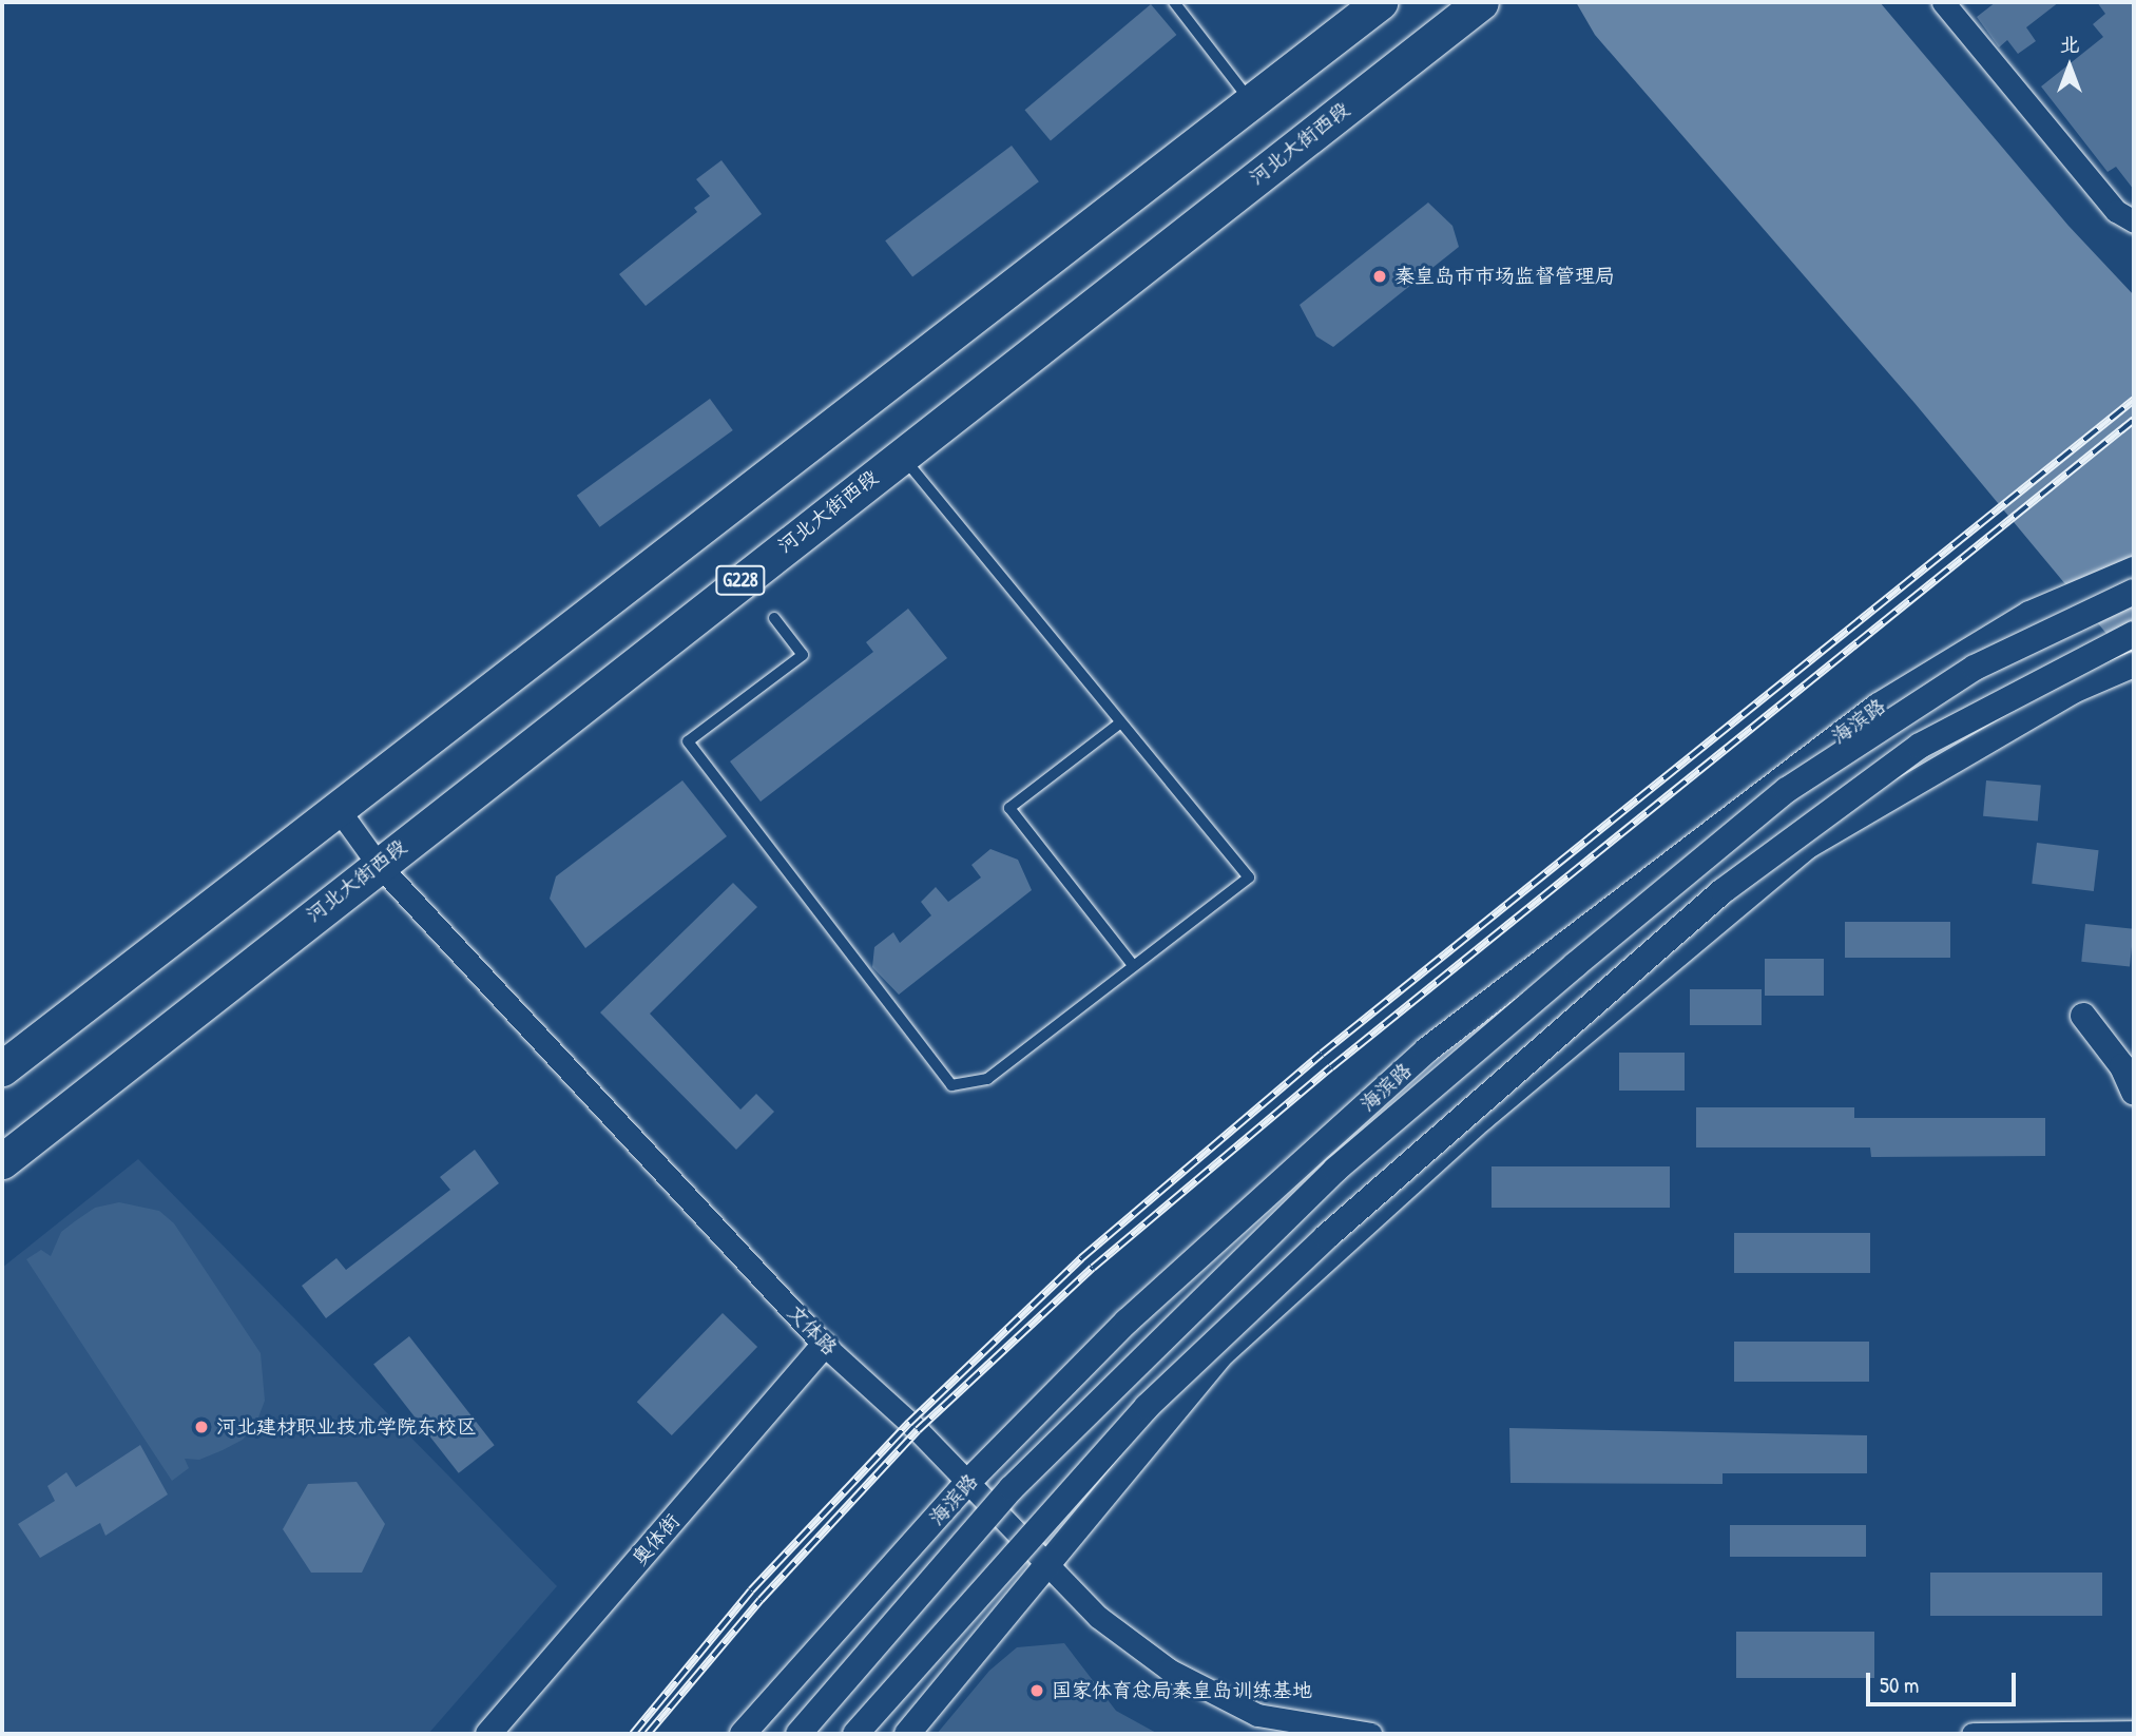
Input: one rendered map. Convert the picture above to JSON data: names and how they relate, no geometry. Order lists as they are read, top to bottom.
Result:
{
  "streets": {
    "highway": ["河北大街西段", "G228"],
    "street": ["海滨路", "文体路", "奥体街"]
  },
  "crossings": [
    ["河北大街西段", "文体路"],
    ["海滨路", "文体路"],
    ["文体路", "奥体街"]
  ],
  "places": ["秦皇岛市市场监督管理局", "河北建材职业技术学院东校区", "国家体育总局秦皇岛训练基地"],
  "scale_bar": "50 m",
  "north": "top"
}
